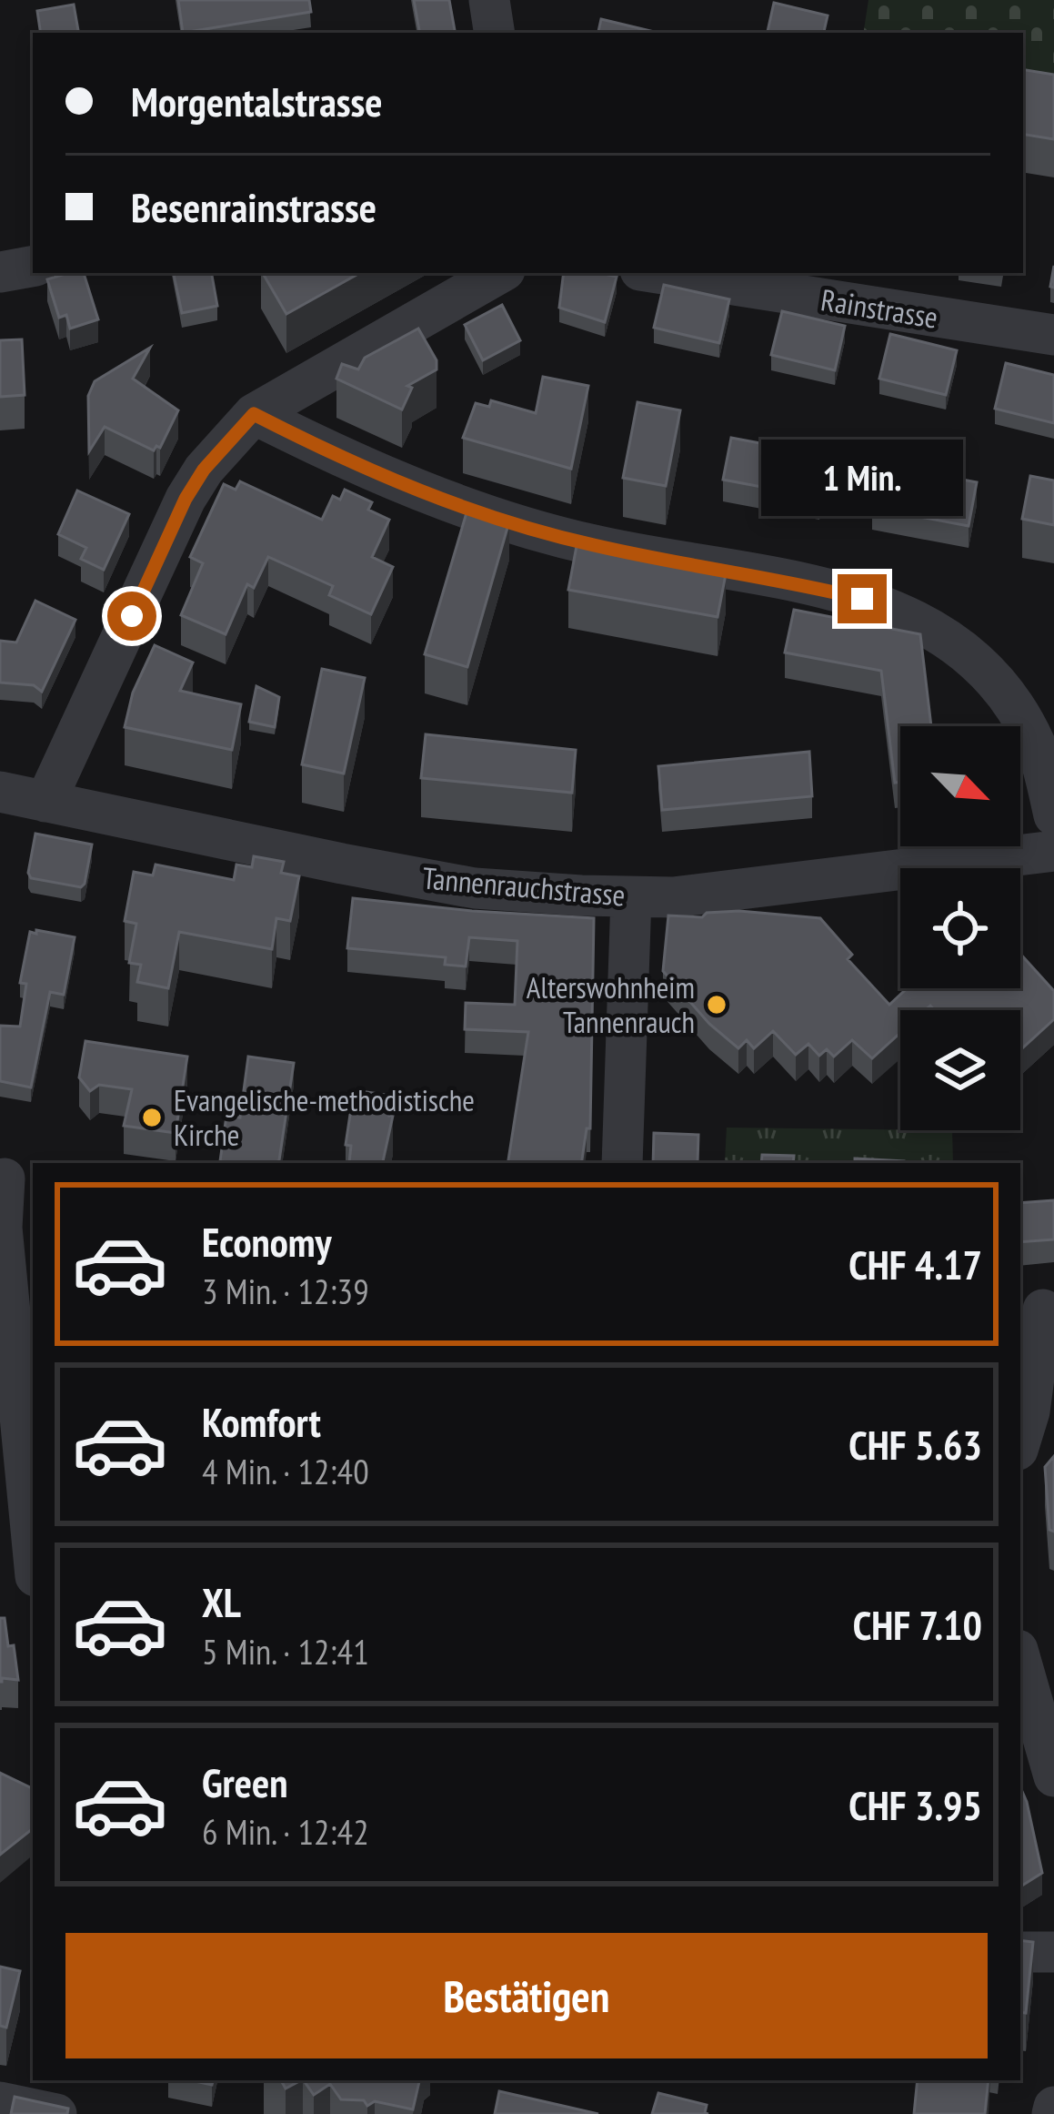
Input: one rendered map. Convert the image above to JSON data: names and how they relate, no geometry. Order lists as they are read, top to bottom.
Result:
{
  "streets": {
    "street": ["Rainstrasse", "Tannenrauchstrasse"]
  },
  "places": ["Alterswohnheim Tannenrauch", "Evangelische-methodistische Kirche"],
  "north": "bottom right",
  "page": {
    "banner": ["Morgentalstrasse", "Besenrainstrasse"],
    "bubble": "1 Min.",
    "list": [
      {
        "name": "Economy",
        "note": "3 Min. · 12:39",
        "value": "CHF 4.17"
      },
      {
        "name": "Komfort",
        "note": "4 Min. · 12:40",
        "value": "CHF 5.63"
      },
      {
        "name": "XL",
        "note": "5 Min. · 12:41",
        "value": "CHF 7.10"
      },
      {
        "name": "Green",
        "note": "6 Min. · 12:42",
        "value": "CHF 3.95"
      }
    ],
    "buttons": "Bestätigen"
  }
}
